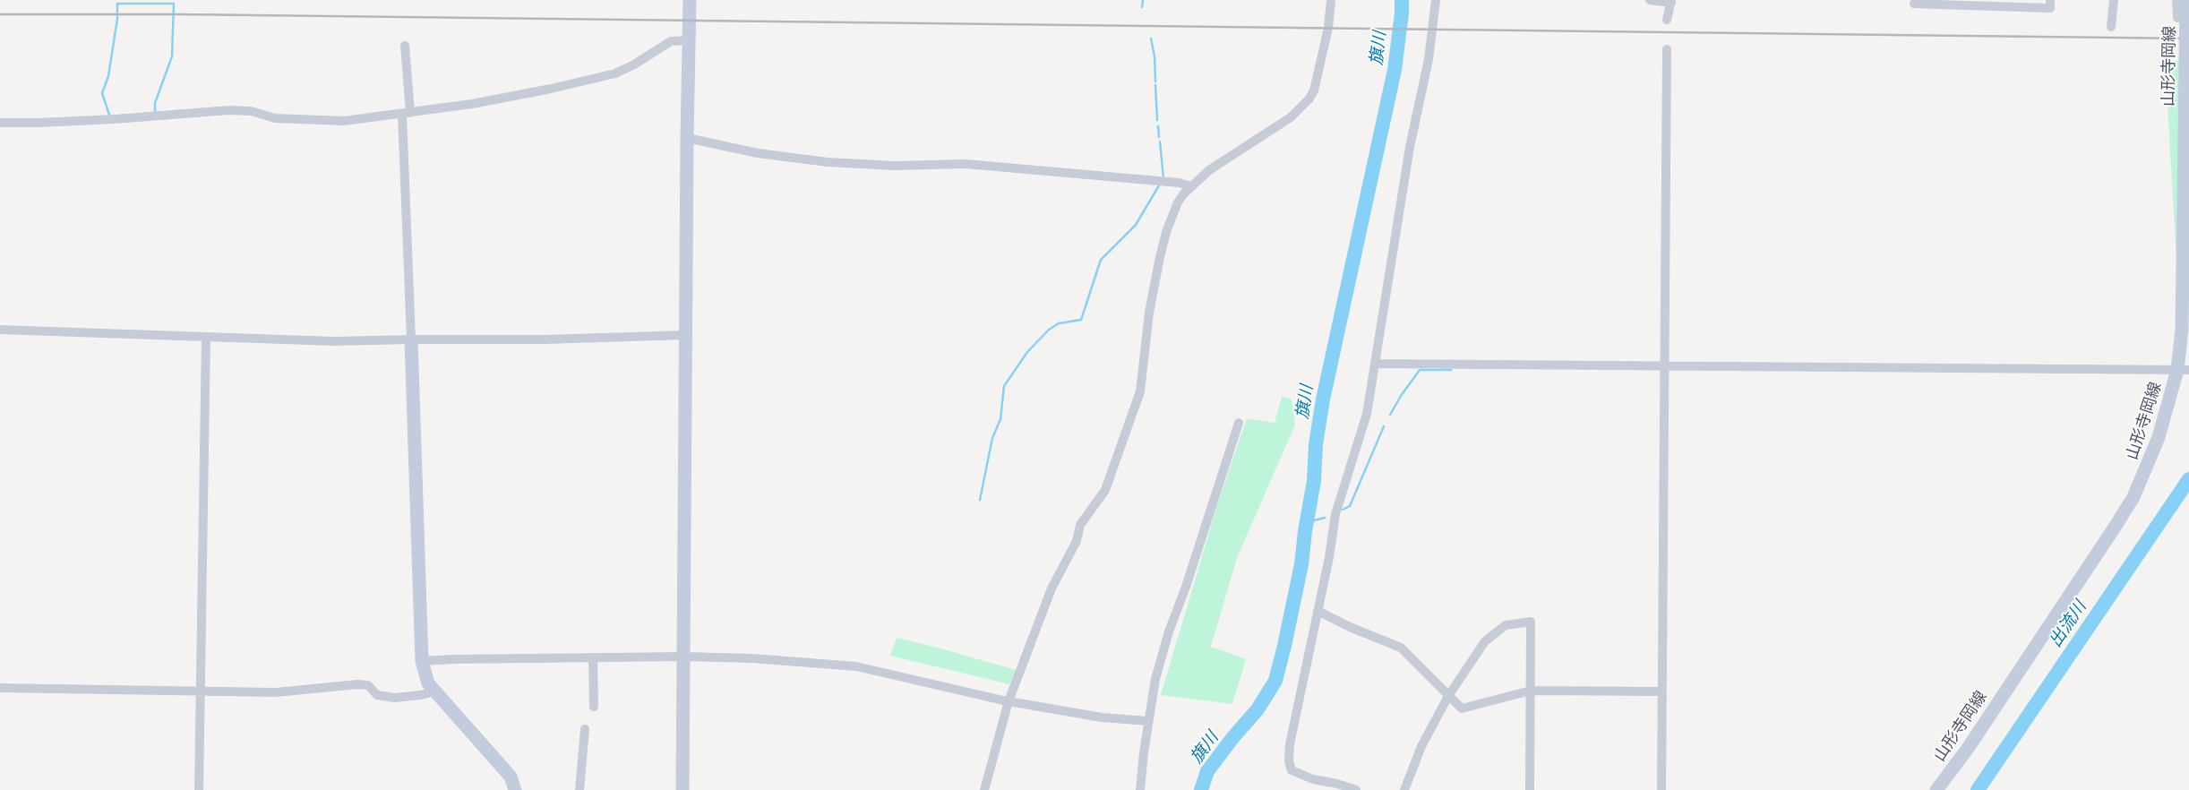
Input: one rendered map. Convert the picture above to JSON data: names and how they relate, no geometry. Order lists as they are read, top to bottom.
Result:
{
  "streets": {
    "street": ["山形寺岡線"]
  },
  "water": ["旗川", "出流川"]
}
